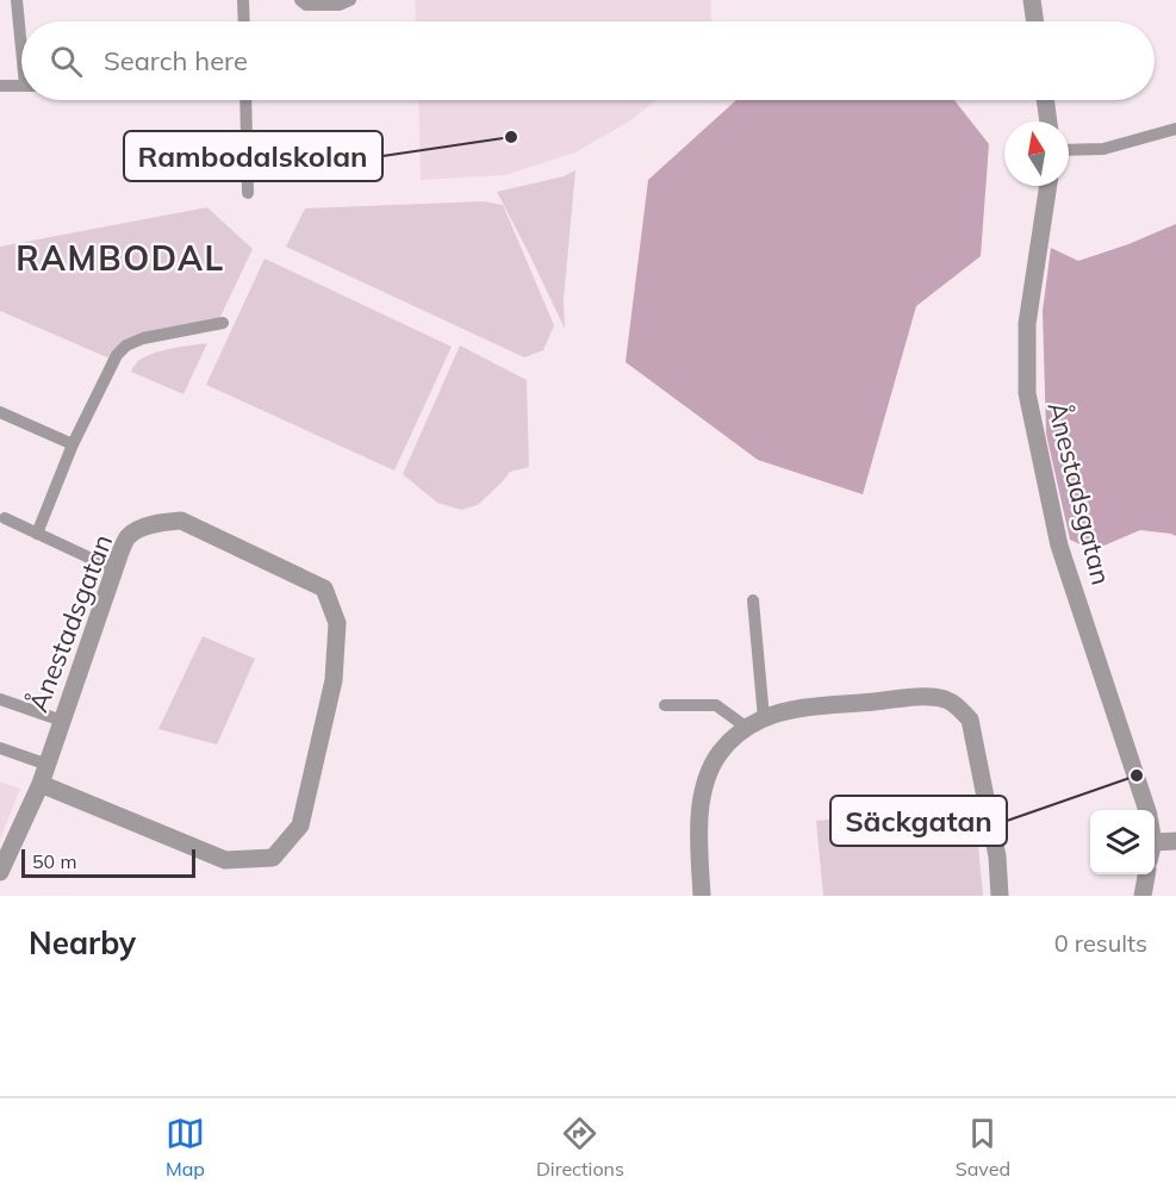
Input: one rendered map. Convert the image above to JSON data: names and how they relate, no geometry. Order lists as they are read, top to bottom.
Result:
{
  "streets": {
    "street": ["Ånestadsgatan"]
  },
  "districts": ["RAMBODAL"],
  "places": ["Rambodalskolan", "Säckgatan"],
  "scale_bar": "50 m",
  "north": "top",
  "page": {
    "search": "Search here",
    "scale": "50 m",
    "heading": ["Nearby", "0 results"],
    "nav": ["Map", "Directions", "Saved"]
  }
}
